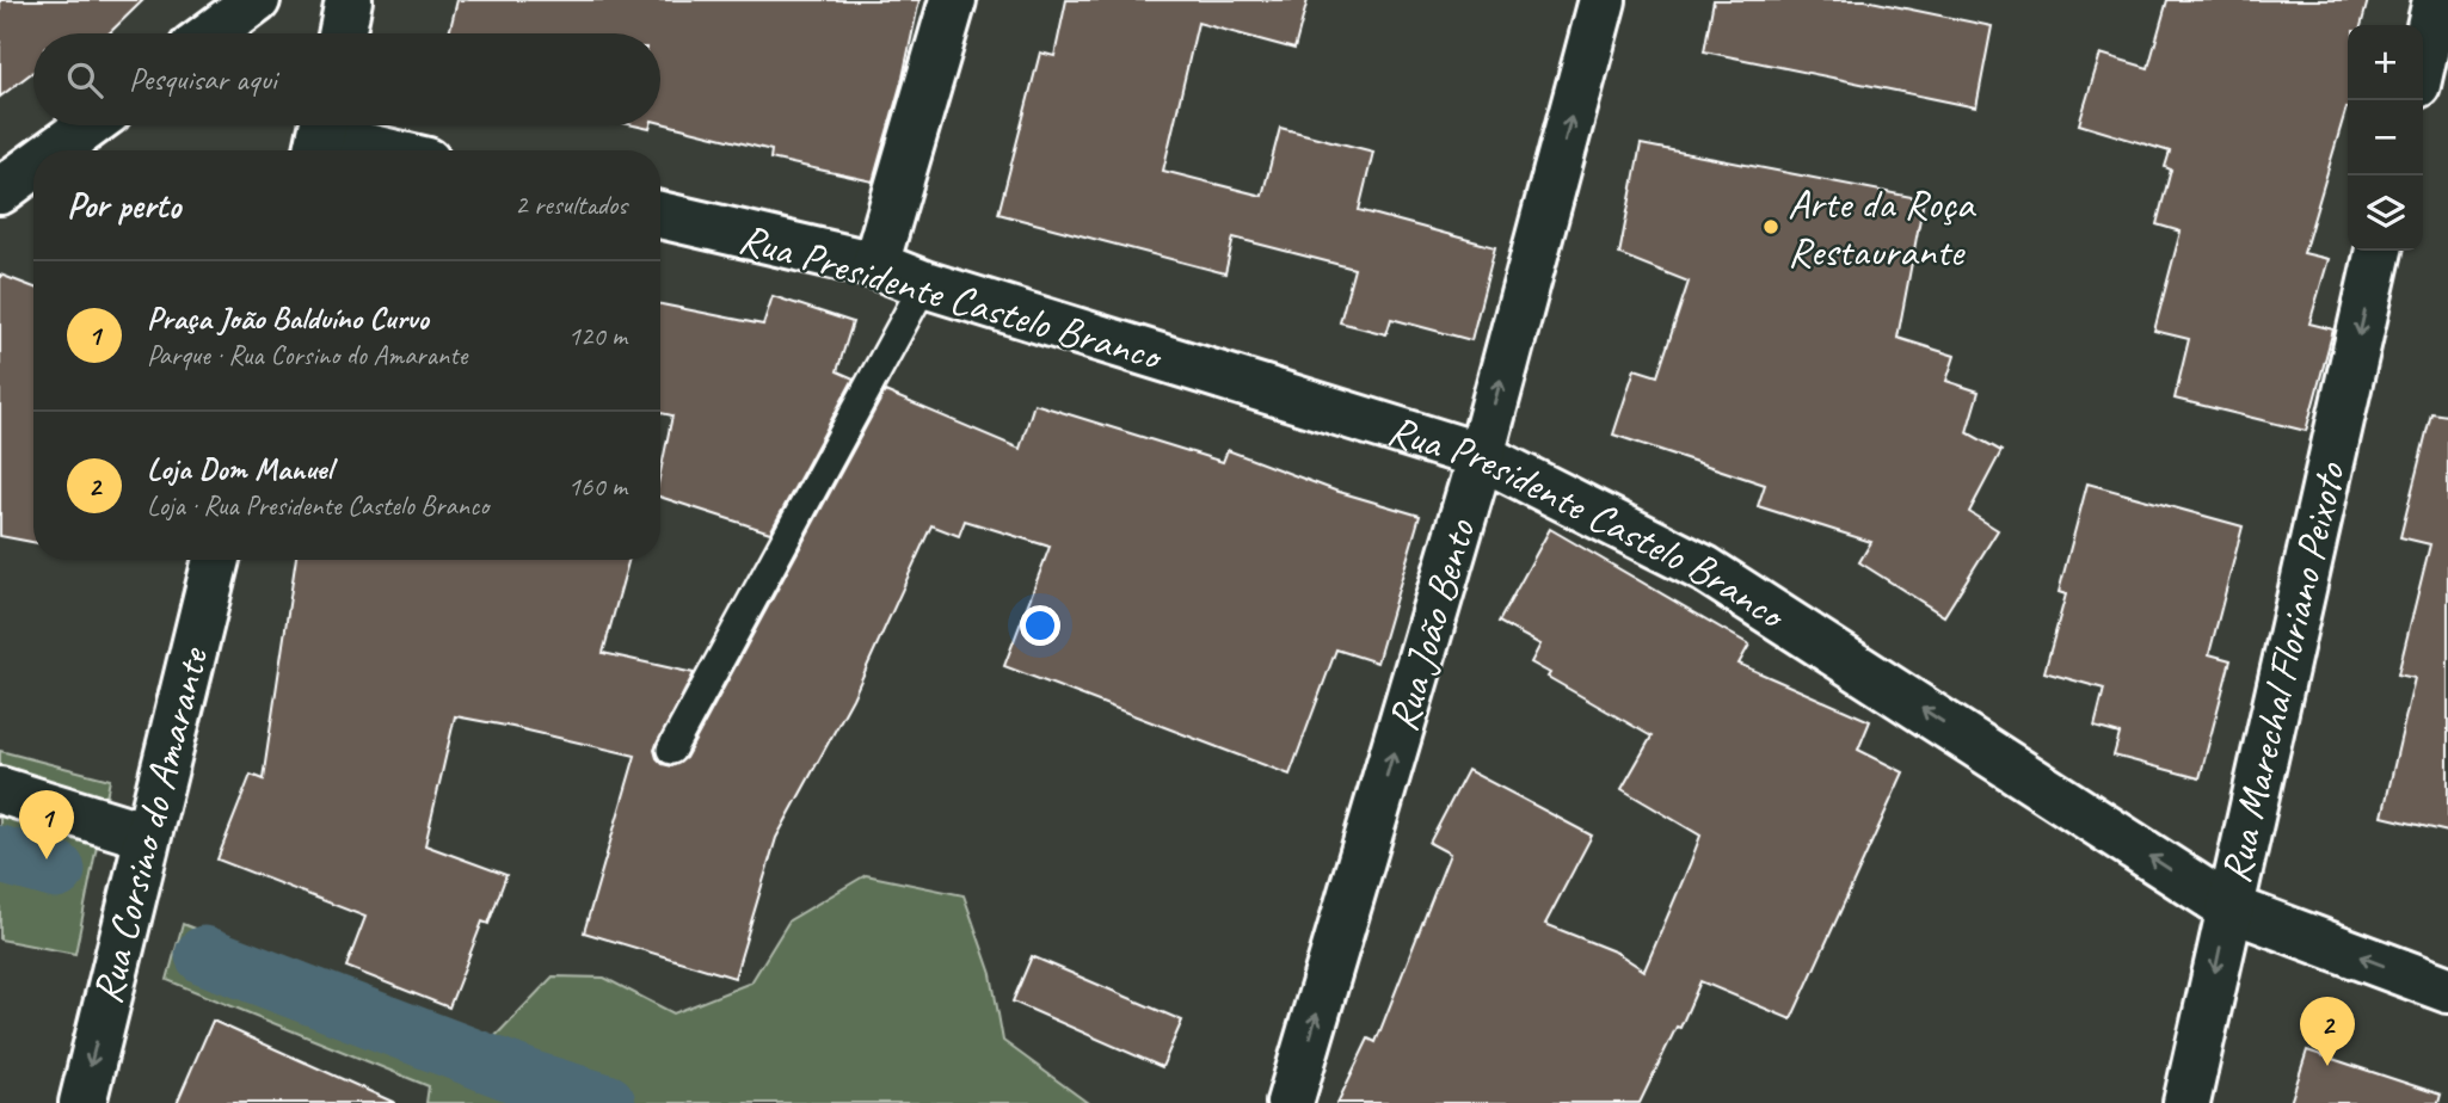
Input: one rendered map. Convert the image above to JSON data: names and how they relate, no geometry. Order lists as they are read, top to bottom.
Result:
{
  "streets": {
    "street": [
      "Rua Presidente Castelo Branco",
      "Rua João Bento",
      "Rua Marechal Floriano Peixoto",
      "Rua Corsino do Amarante"
    ]
  },
  "crossings": [
    ["Rua Presidente Castelo Branco", "Rua João Bento"],
    ["Rua Presidente Castelo Branco", "Rua Marechal Floriano Peixoto"]
  ],
  "one_way": [
    "Rua Presidente Castelo Branco",
    "Rua João Bento",
    "Rua Marechal Floriano Peixoto",
    "Rua Corsino do Amarante"
  ],
  "places": ["Arte da Roça Restaurante"],
  "page": {
    "map_buttons": ["+", "−"],
    "search": "Pesquisar aqui",
    "heading": ["Por perto", "2 resultados"],
    "list": [
      {
        "mark": "1",
        "name": "Praça João Balduíno Curvo",
        "note": "Parque · Rua Corsino do Amarante",
        "value": "120 m"
      },
      {
        "mark": "2",
        "name": "Loja Dom Manuel",
        "note": "Loja · Rua Presidente Castelo Branco",
        "value": "160 m"
      }
    ],
    "pins": ["1", "2"]
  }
}
